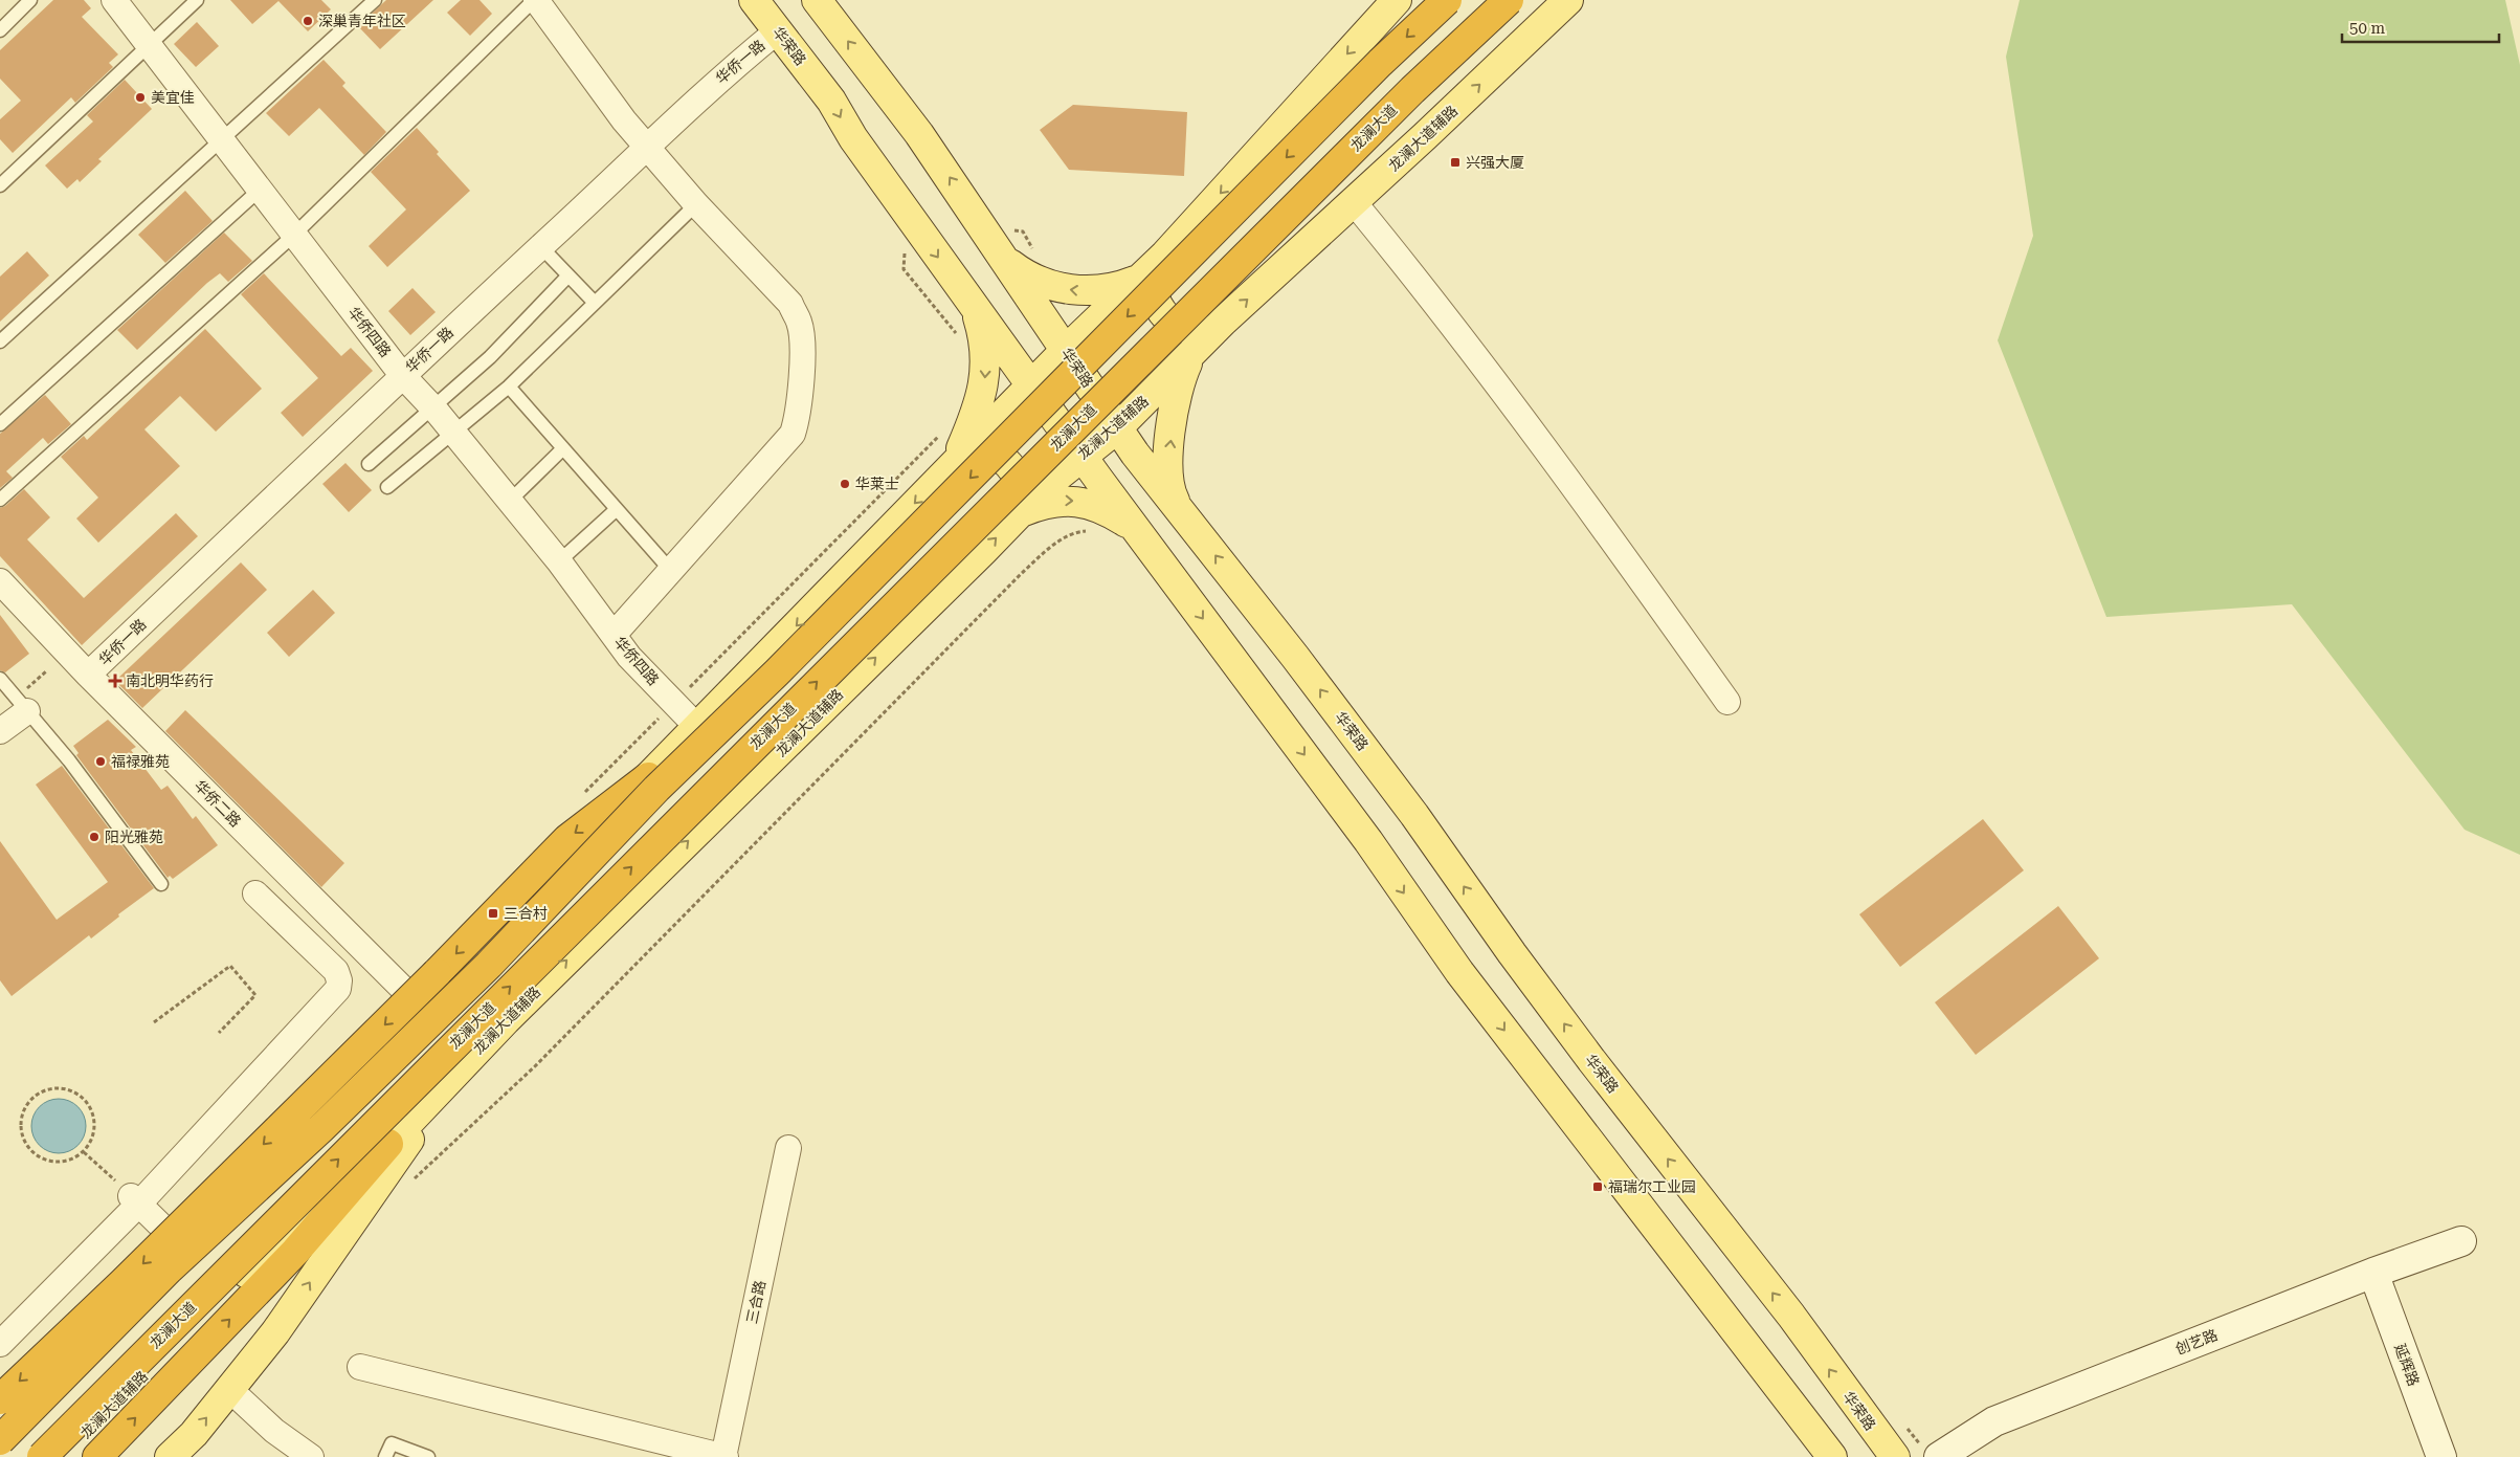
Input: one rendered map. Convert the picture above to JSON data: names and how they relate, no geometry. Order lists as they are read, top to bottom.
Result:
{
  "streets": {
    "highway": ["龙澜大道"],
    "main road": ["华荣路", "龙澜大道辅路"],
    "street": [
      "华侨一路",
      "华侨四路",
      "华侨二路",
      "三合路",
      "创艺路",
      "延辉路"
    ]
  },
  "crossings": [
    ["华荣路", "华侨一路"],
    ["华荣路", "龙澜大道辅路"],
    ["华侨一路", "华侨四路"],
    ["华侨一路", "华侨二路"],
    ["创艺路", "延辉路"]
  ],
  "places": {
    "other": [
      "深巢青年社区",
      "美宜佳",
      "华莱士",
      "福禄雅苑",
      "阳光雅苑"
    ],
    "transit": ["兴强大厦", "三合村", "福瑞尔工业园"],
    "health": ["南北明华药行"]
  },
  "scale_bar": "50 m"
}
